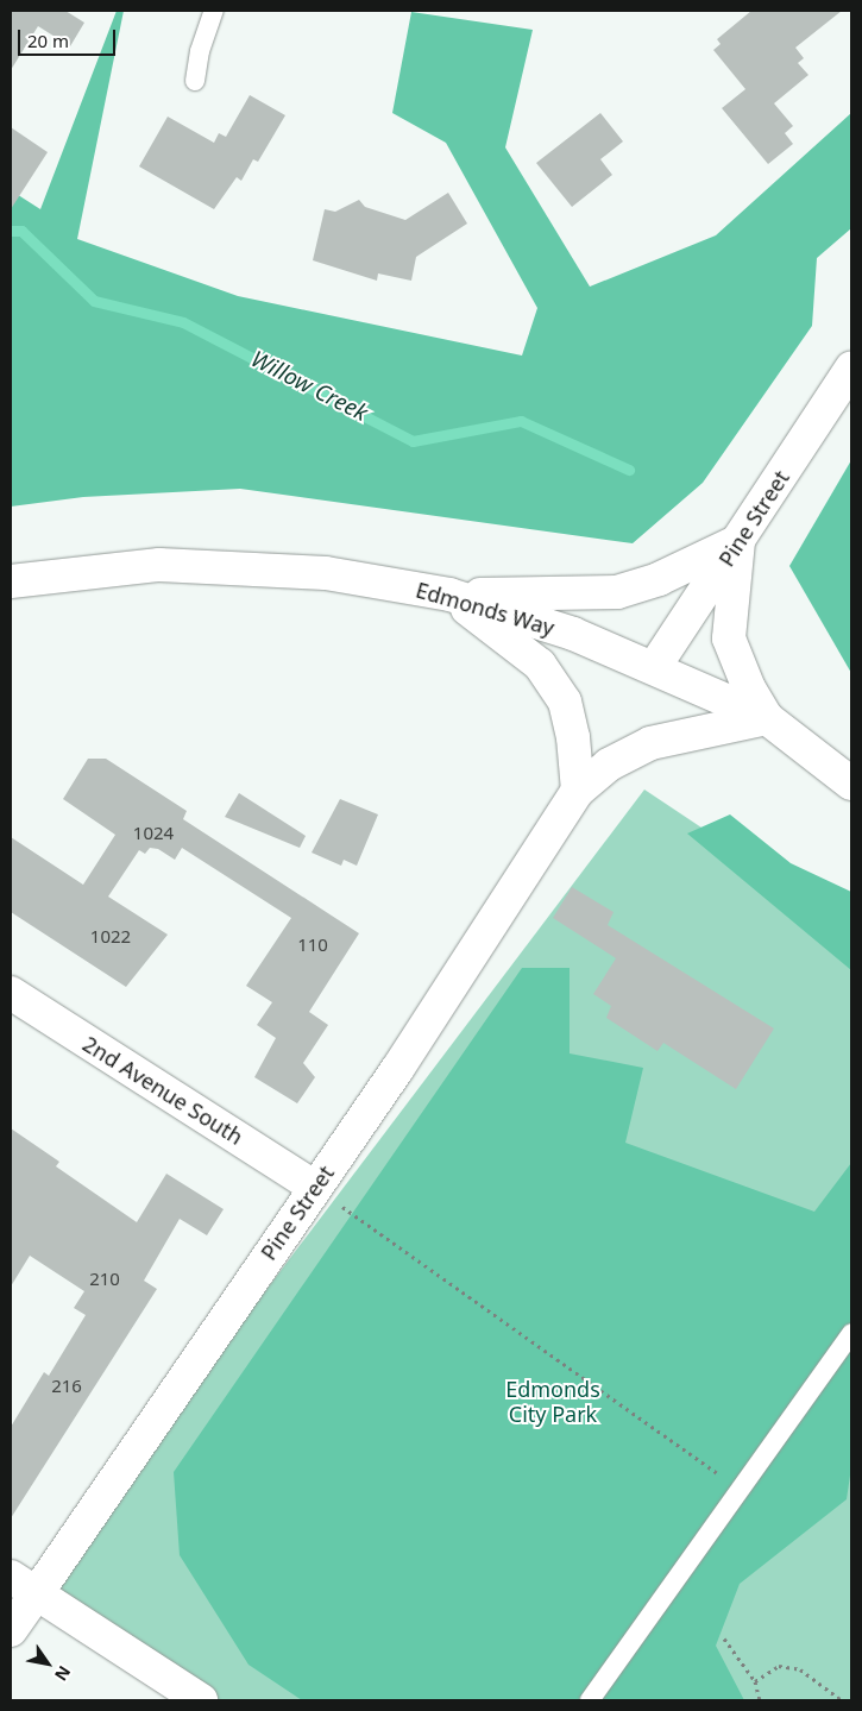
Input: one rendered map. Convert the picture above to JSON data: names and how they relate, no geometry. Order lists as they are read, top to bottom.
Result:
{
  "streets": {
    "street": ["Pine Street", "Edmonds Way", "2nd Avenue South"]
  },
  "crossings": [
    ["Pine Street", "Edmonds Way"],
    ["Pine Street", "2nd Avenue South"]
  ],
  "water": ["Willow Creek"],
  "parks": ["Edmonds City Park"],
  "house_numbers": [
    "1024",
    "1022",
    "110",
    "210",
    "216"
  ],
  "scale_bar": "20 m",
  "north": "bottom right"
}
